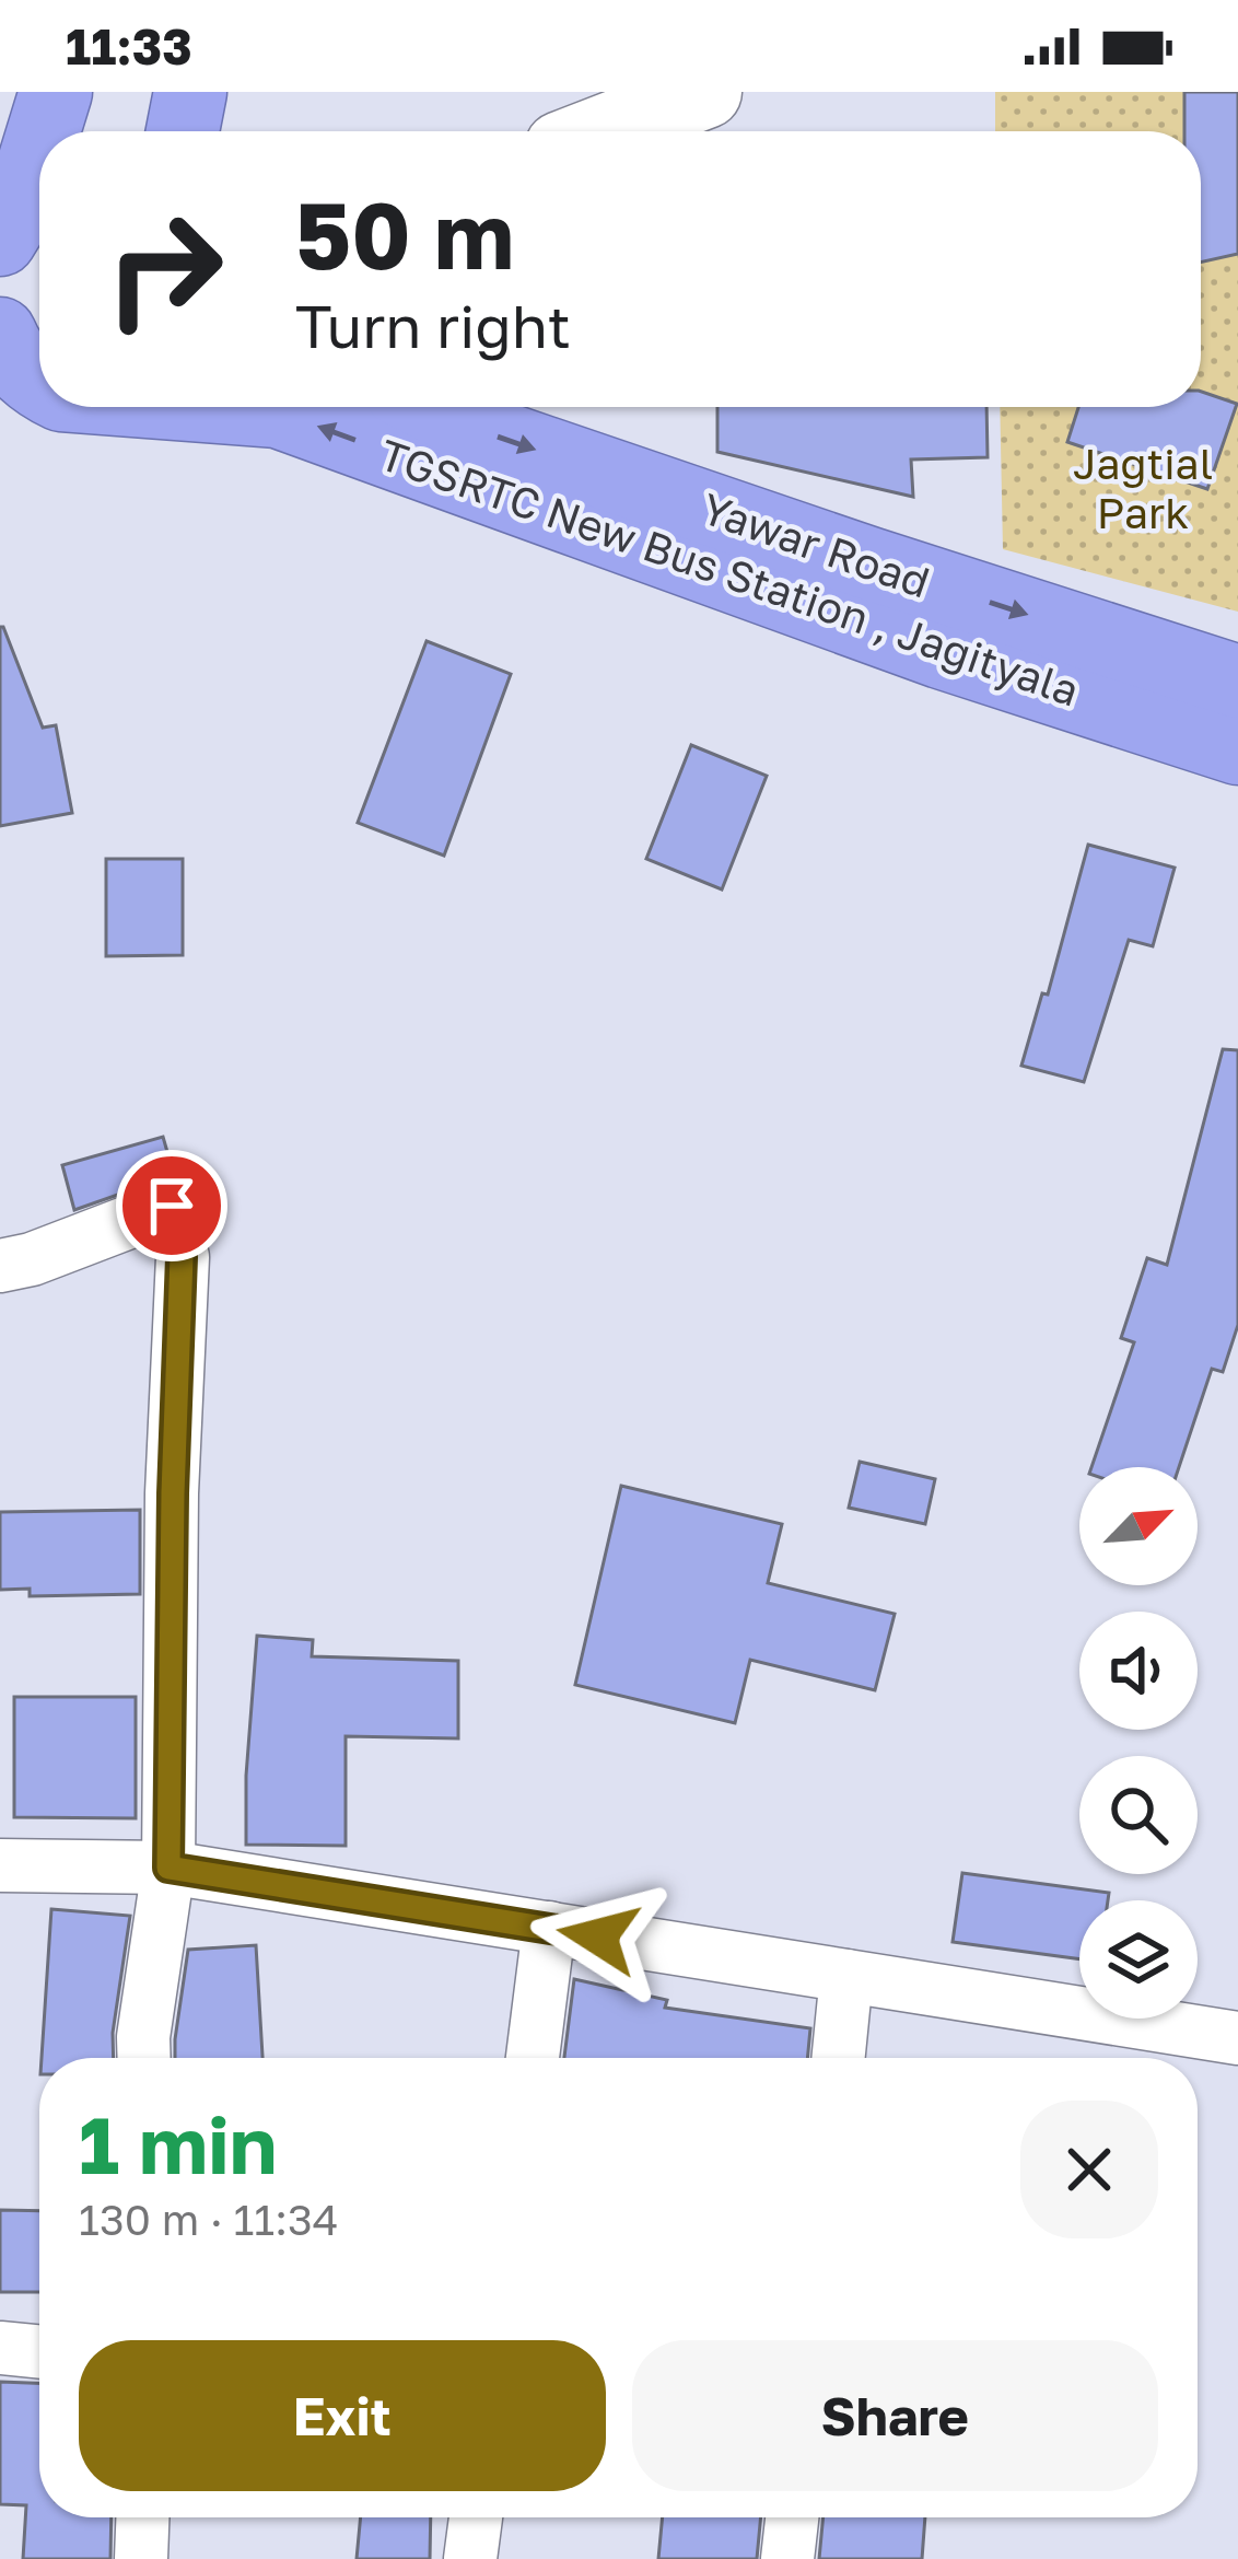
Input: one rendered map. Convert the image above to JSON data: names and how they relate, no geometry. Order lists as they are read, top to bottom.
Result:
{
  "streets": {
    "highway": ["Yawar Road", "TGSRTC New Bus Station , Jagityala"]
  },
  "one_way": ["Yawar Road", "TGSRTC New Bus Station , Jagityala"],
  "parks": ["Jagtial Park"],
  "north": "top right",
  "page": {
    "status": "11:33",
    "turn": ["50 m", "Turn right"],
    "heading": ["1 min", "130 m · 11:34"],
    "buttons": ["Exit", "Share"]
  }
}
